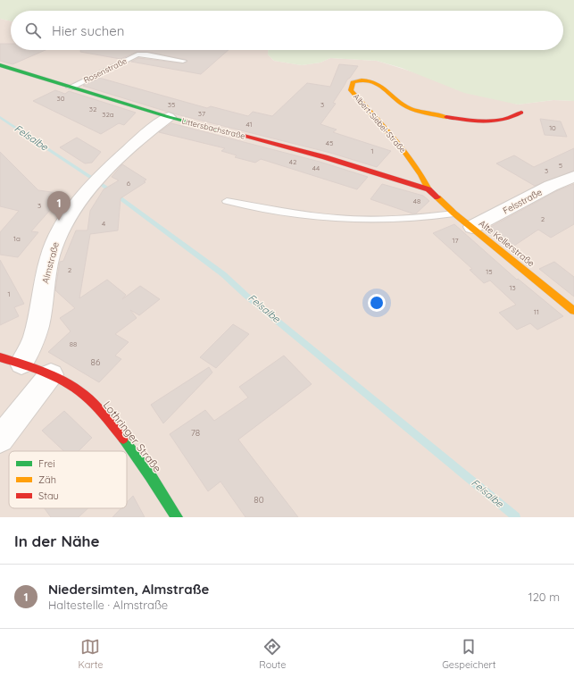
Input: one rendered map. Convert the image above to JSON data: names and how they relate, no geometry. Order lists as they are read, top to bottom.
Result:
{
  "streets": {
    "street": [
      "Albert-Siebel-Straße",
      "Littersbachstraße",
      "Felsstraße",
      "Alte Kellerstraße",
      "Almstraße",
      "Lothringer Straße"
    ],
    "lane": ["Rosenstraße"]
  },
  "crossings": [
    ["Rosenstraße", "Littersbachstraße"],
    ["Albert-Siebel-Straße", "Littersbachstraße"],
    ["Albert-Siebel-Straße", "Alte Kellerstraße"],
    ["Littersbachstraße", "Alte Kellerstraße"],
    ["Littersbachstraße", "Almstraße"],
    ["Felsstraße", "Alte Kellerstraße"],
    ["Almstraße", "Lothringer Straße"]
  ],
  "water": ["Felsalbe"],
  "house_numbers": [
    "30",
    "35",
    "3",
    "32",
    "37",
    "32a",
    "41",
    "10",
    "45",
    "1",
    "42",
    "5",
    "44",
    "3",
    "6",
    "48",
    "3",
    "2",
    "4",
    "1a",
    "17",
    "2",
    "15",
    "13",
    "1",
    "11",
    "88",
    "86",
    "78",
    "80"
  ],
  "legend": ["Frei", "Zäh", "Stau"],
  "page": {
    "search": "Hier suchen",
    "pins": "1",
    "heading": "In der Nähe",
    "list": [
      {
        "mark": "1",
        "name": "Niedersimten, Almstraße",
        "note": "Haltestelle · Almstraße",
        "value": "120 m"
      }
    ],
    "nav": ["Karte", "Route", "Gespeichert"]
  }
}
